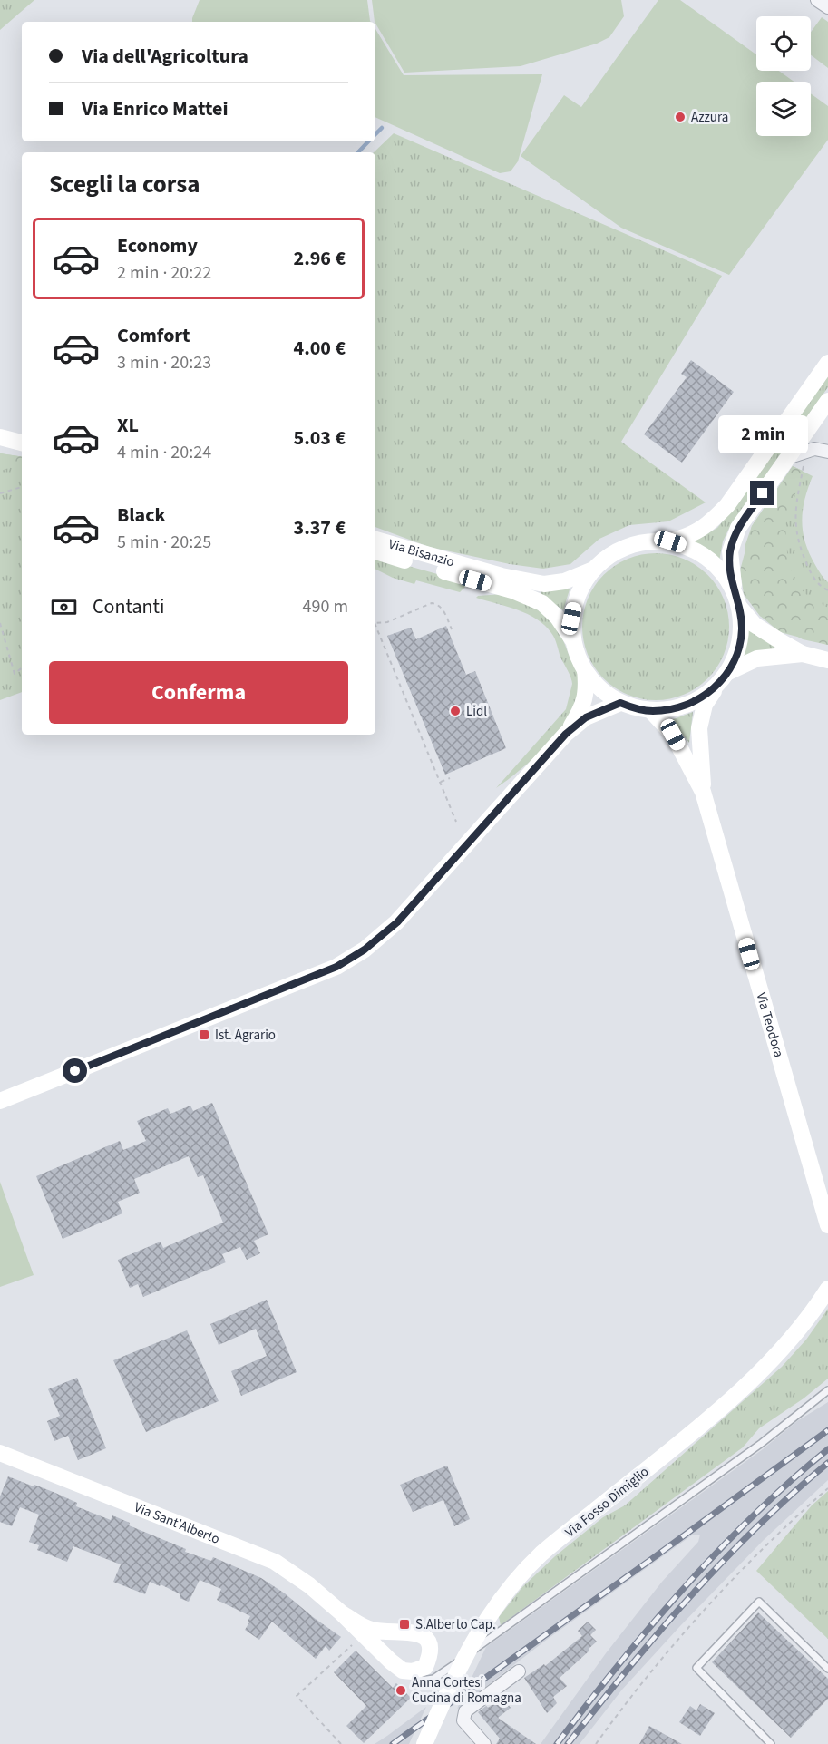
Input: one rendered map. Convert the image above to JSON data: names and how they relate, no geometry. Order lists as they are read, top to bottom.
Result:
{
  "streets": {
    "main road": [
      "Via Bisanzio",
      "Via Teodora",
      "Via Fosso Dimiglio",
      "Via Sant'Alberto"
    ]
  },
  "crossings": [
    ["Via Bisanzio", "Via Teodora"]
  ],
  "places": {
    "other": ["Azzura", "Lidl", "Anna Cortesi Cucina di Romagna"],
    "transit": ["Ist. Agrario", "S.Alberto Cap."]
  },
  "page": {
    "banner": ["Via dell'Agricoltura", "Via Enrico Mattei"],
    "heading": "Scegli la corsa",
    "list": [
      {
        "name": "Economy",
        "note": "2 min · 20:22",
        "value": "2.96 €"
      },
      {
        "name": "Comfort",
        "note": "3 min · 20:23",
        "value": "4.00 €"
      },
      {
        "name": "XL",
        "note": "4 min · 20:24",
        "value": "5.03 €"
      },
      {
        "name": "Black",
        "note": "5 min · 20:25",
        "value": "3.37 €"
      }
    ],
    "bubble": "2 min",
    "pay": ["Contanti", "490 m"],
    "buttons": "Conferma"
  }
}
